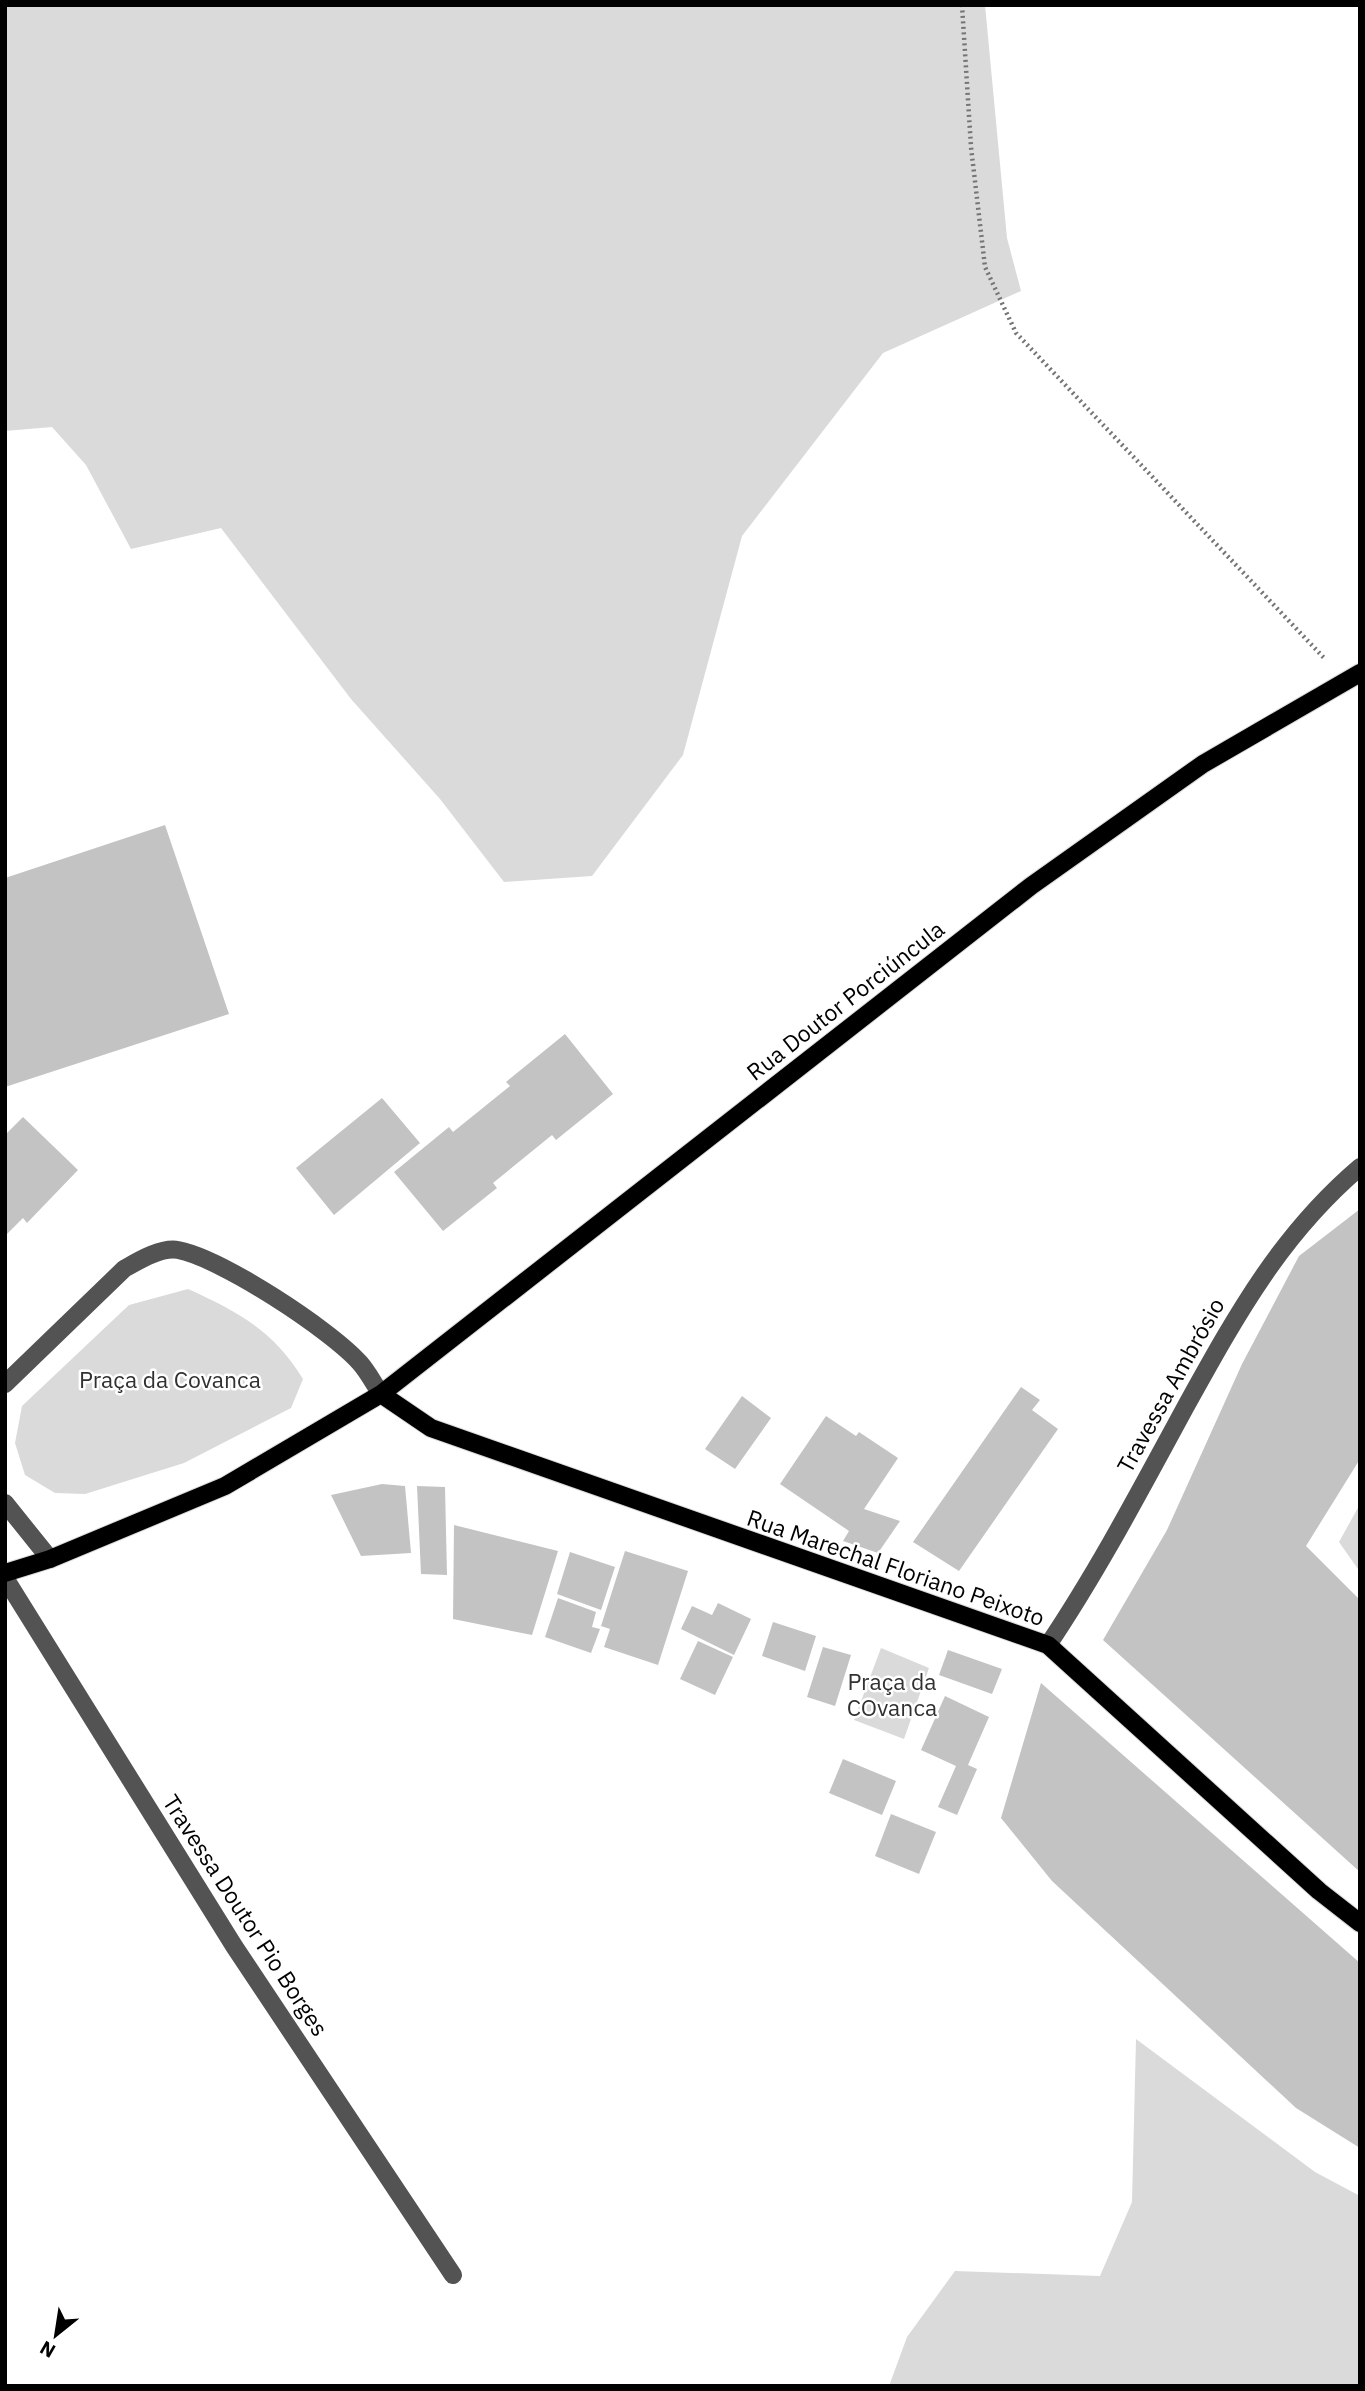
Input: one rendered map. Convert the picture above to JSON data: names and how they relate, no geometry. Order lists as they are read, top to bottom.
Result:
{
  "streets": {
    "main road": ["Rua Doutor Porciúncula", "Rua Marechal Floriano Peixoto"],
    "street": ["Travessa Ambrósio", "Travessa Doutor Pio Borges"]
  },
  "crossings": [
    ["Rua Doutor Porciúncula", "Rua Marechal Floriano Peixoto"],
    ["Rua Doutor Porciúncula", "Travessa Doutor Pio Borges"],
    ["Travessa Ambrósio", "Rua Marechal Floriano Peixoto"]
  ],
  "parks": ["Praça da Covanca", "Praça da COvanca"],
  "north": "bottom left"
}
